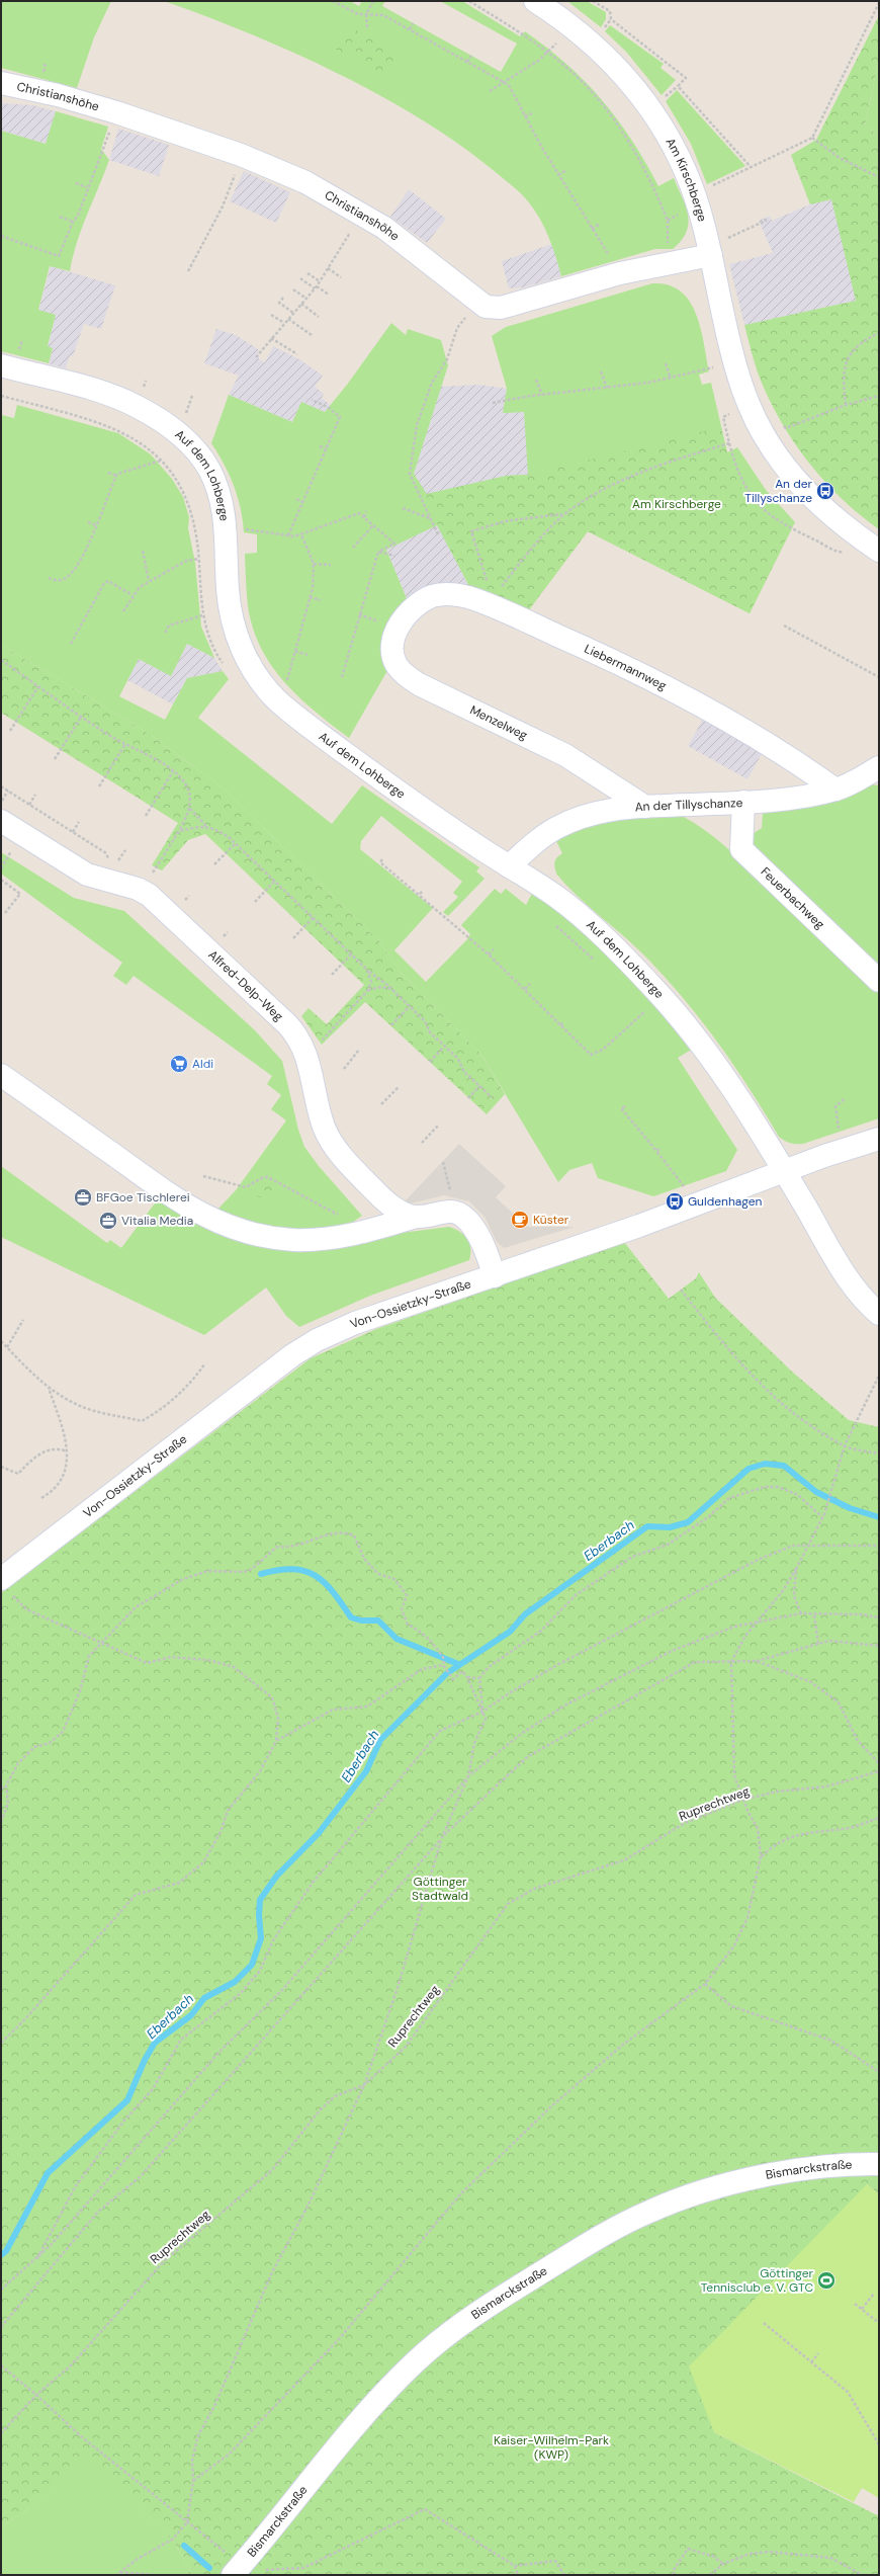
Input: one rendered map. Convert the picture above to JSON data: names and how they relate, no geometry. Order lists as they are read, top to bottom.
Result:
{
  "streets": {
    "street": [
      "Christianshöhe",
      "Am Kirschberge",
      "Auf dem Lohberge",
      "Liebermannweg",
      "Menzelweg",
      "An der Tillyschanze",
      "Feuerbachweg",
      "Alfred-Delp-Weg",
      "Von-Ossietzky-Straße",
      "Bismarckstraße"
    ],
    "path": ["Ruprechtweg"]
  },
  "crossings": [
    ["Christianshöhe", "Am Kirschberge"],
    ["Auf dem Lohberge", "An der Tillyschanze"],
    ["Auf dem Lohberge", "Von-Ossietzky-Straße"],
    ["Liebermannweg", "Menzelweg"],
    ["Liebermannweg", "An der Tillyschanze"],
    ["Menzelweg", "An der Tillyschanze"],
    ["An der Tillyschanze", "Feuerbachweg"]
  ],
  "water": ["Eberbach"],
  "parks": ["Am Kirschberge", "Göttinger Stadtwald", "Kaiser-Wilhelm-Park (KWP)"],
  "places": {
    "bus stop": ["An der Tillyschanze", "Guldenhagen"],
    "supermarket": ["Aldi"],
    "office": ["BFGoe Tischlerei", "Vitalia Media"],
    "cafe": ["Küster"],
    "sports": ["Göttinger Tennisclub e. V. GTC"]
  }
}
